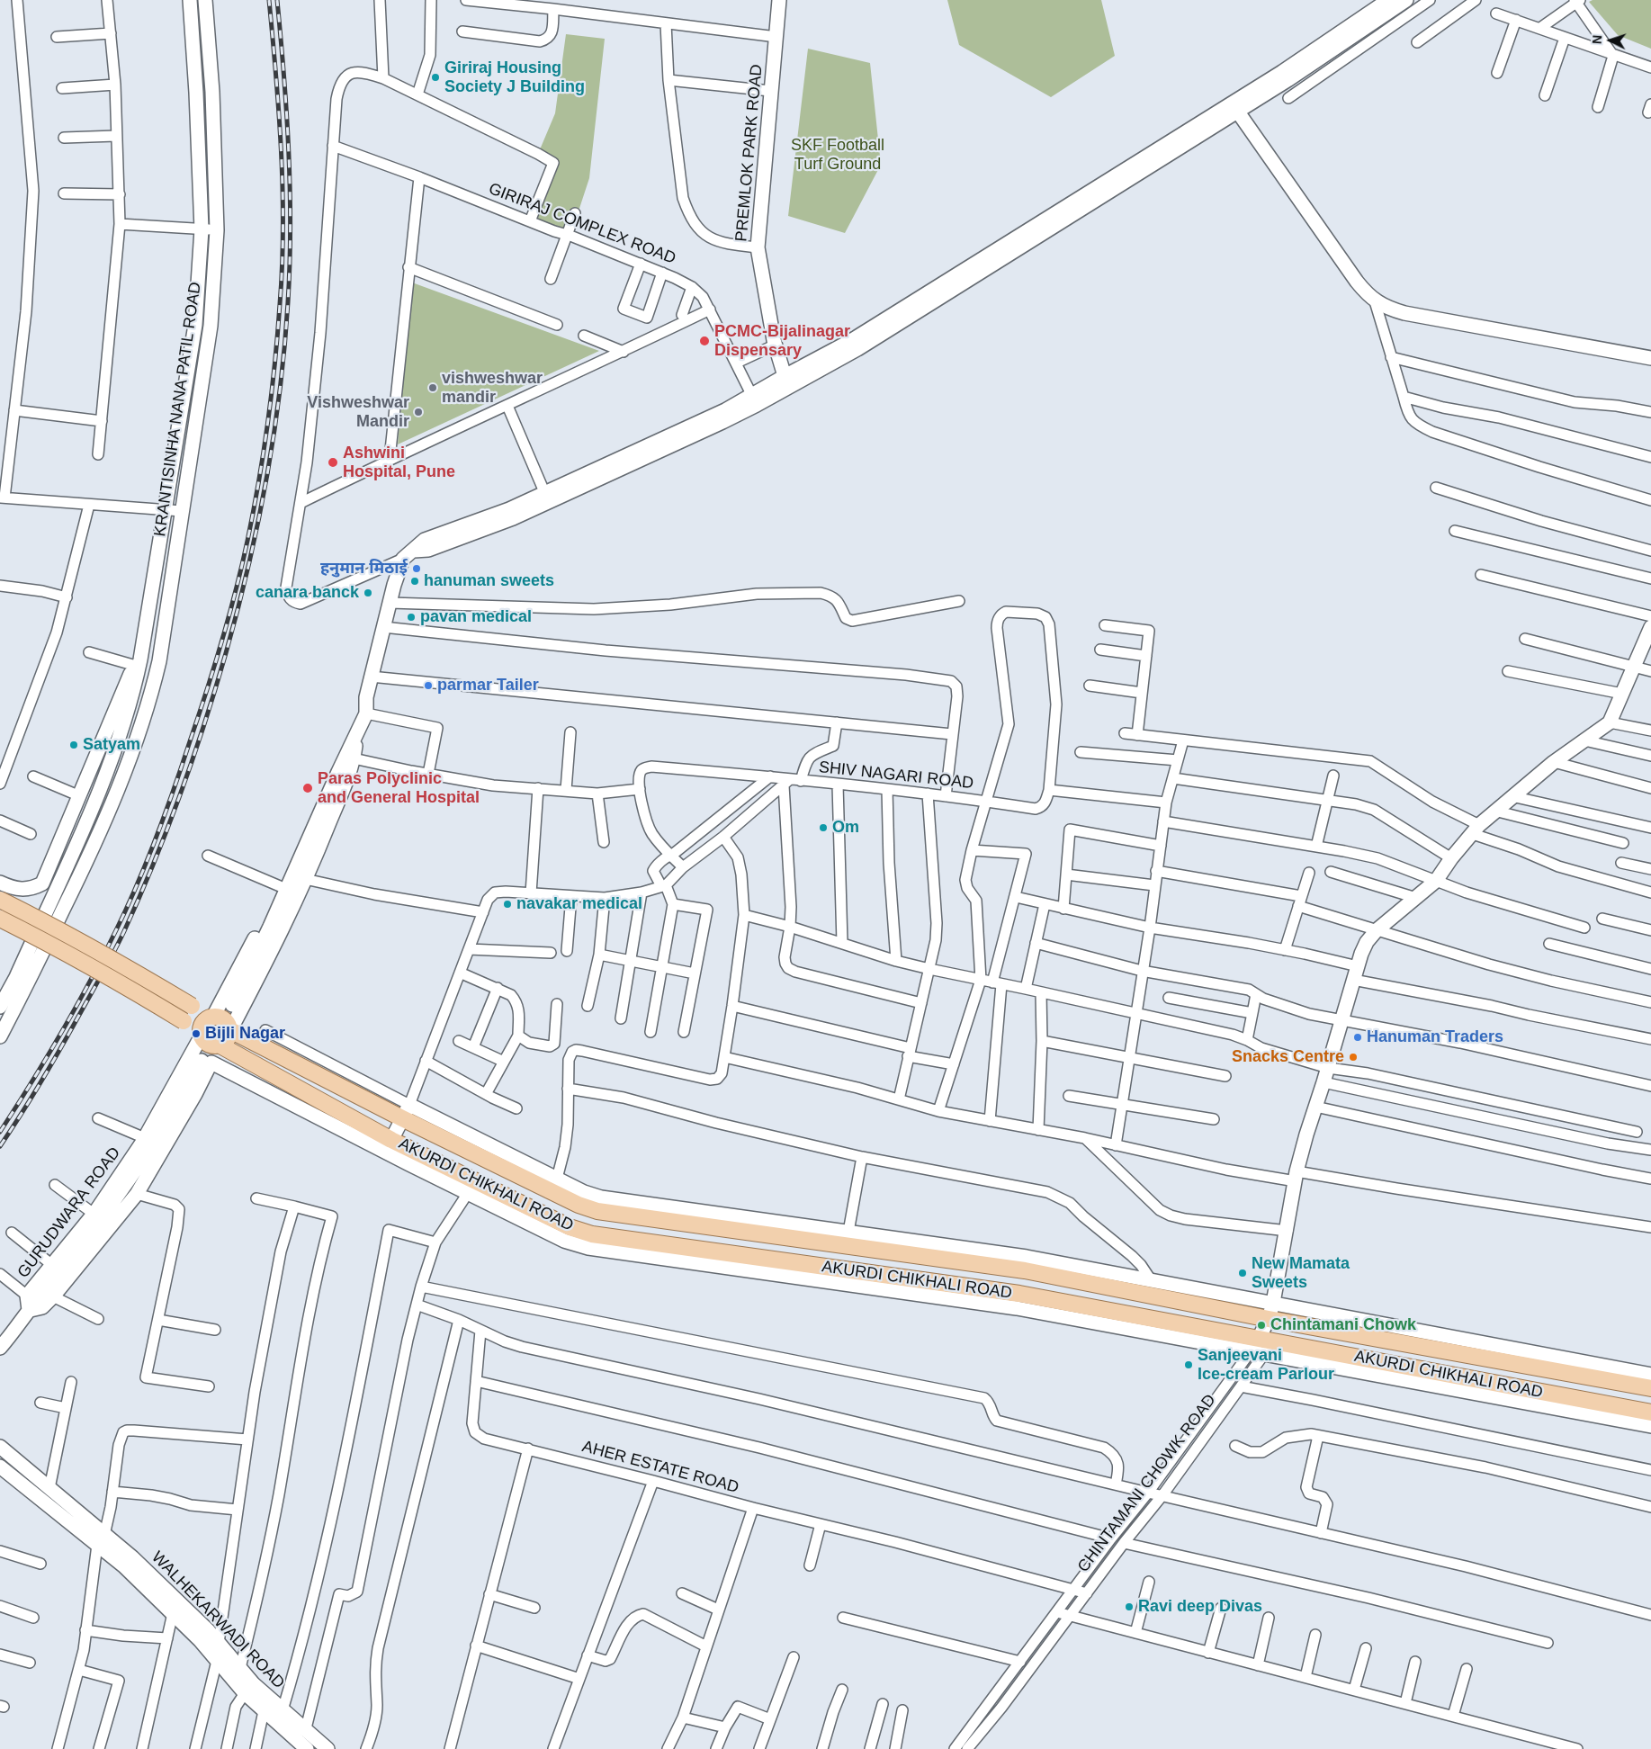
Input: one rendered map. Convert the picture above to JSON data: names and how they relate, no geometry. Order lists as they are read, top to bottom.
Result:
{
  "streets": {
    "main road": ["AKURDI CHIKHALI ROAD"],
    "street": [
      "PREMLOK PARK ROAD",
      "GIRIRAJ COMPLEX ROAD",
      "KRANTISINHA NANA PATIL ROAD",
      "SHIV NAGARI ROAD",
      "GURUDWARA ROAD",
      "AHER ESTATE ROAD",
      "CHINTAMANI CHOWK ROAD",
      "WALHEKARWADI ROAD"
    ]
  },
  "crossings": [
    ["AKURDI CHIKHALI ROAD", "GURUDWARA ROAD"],
    ["AKURDI CHIKHALI ROAD", "CHINTAMANI CHOWK ROAD"],
    ["AHER ESTATE ROAD", "CHINTAMANI CHOWK ROAD"]
  ],
  "parks": ["SKF Football Turf Ground"],
  "places": [
    "Giriraj Housing Society J Building",
    "PCMC-Bijalinagar Dispensary",
    "vishweshwar mandir",
    "Vishweshwar Mandir",
    "Ashwini Hospital, Pune",
    "हनुमान मिठाई",
    "hanuman sweets",
    "canara banck",
    "pavan medical",
    "parmar Tailer",
    "Satyam",
    "Paras Polyclinic and General Hospital",
    "Om",
    "navakar medical",
    "Bijli Nagar",
    "Hanuman Traders",
    "Snacks Centre",
    "New Mamata Sweets",
    "Chintamani Chowk",
    "Sanjeevani Ice-cream Parlour",
    "Ravi deep Divas"
  ],
  "north": "left"
}
